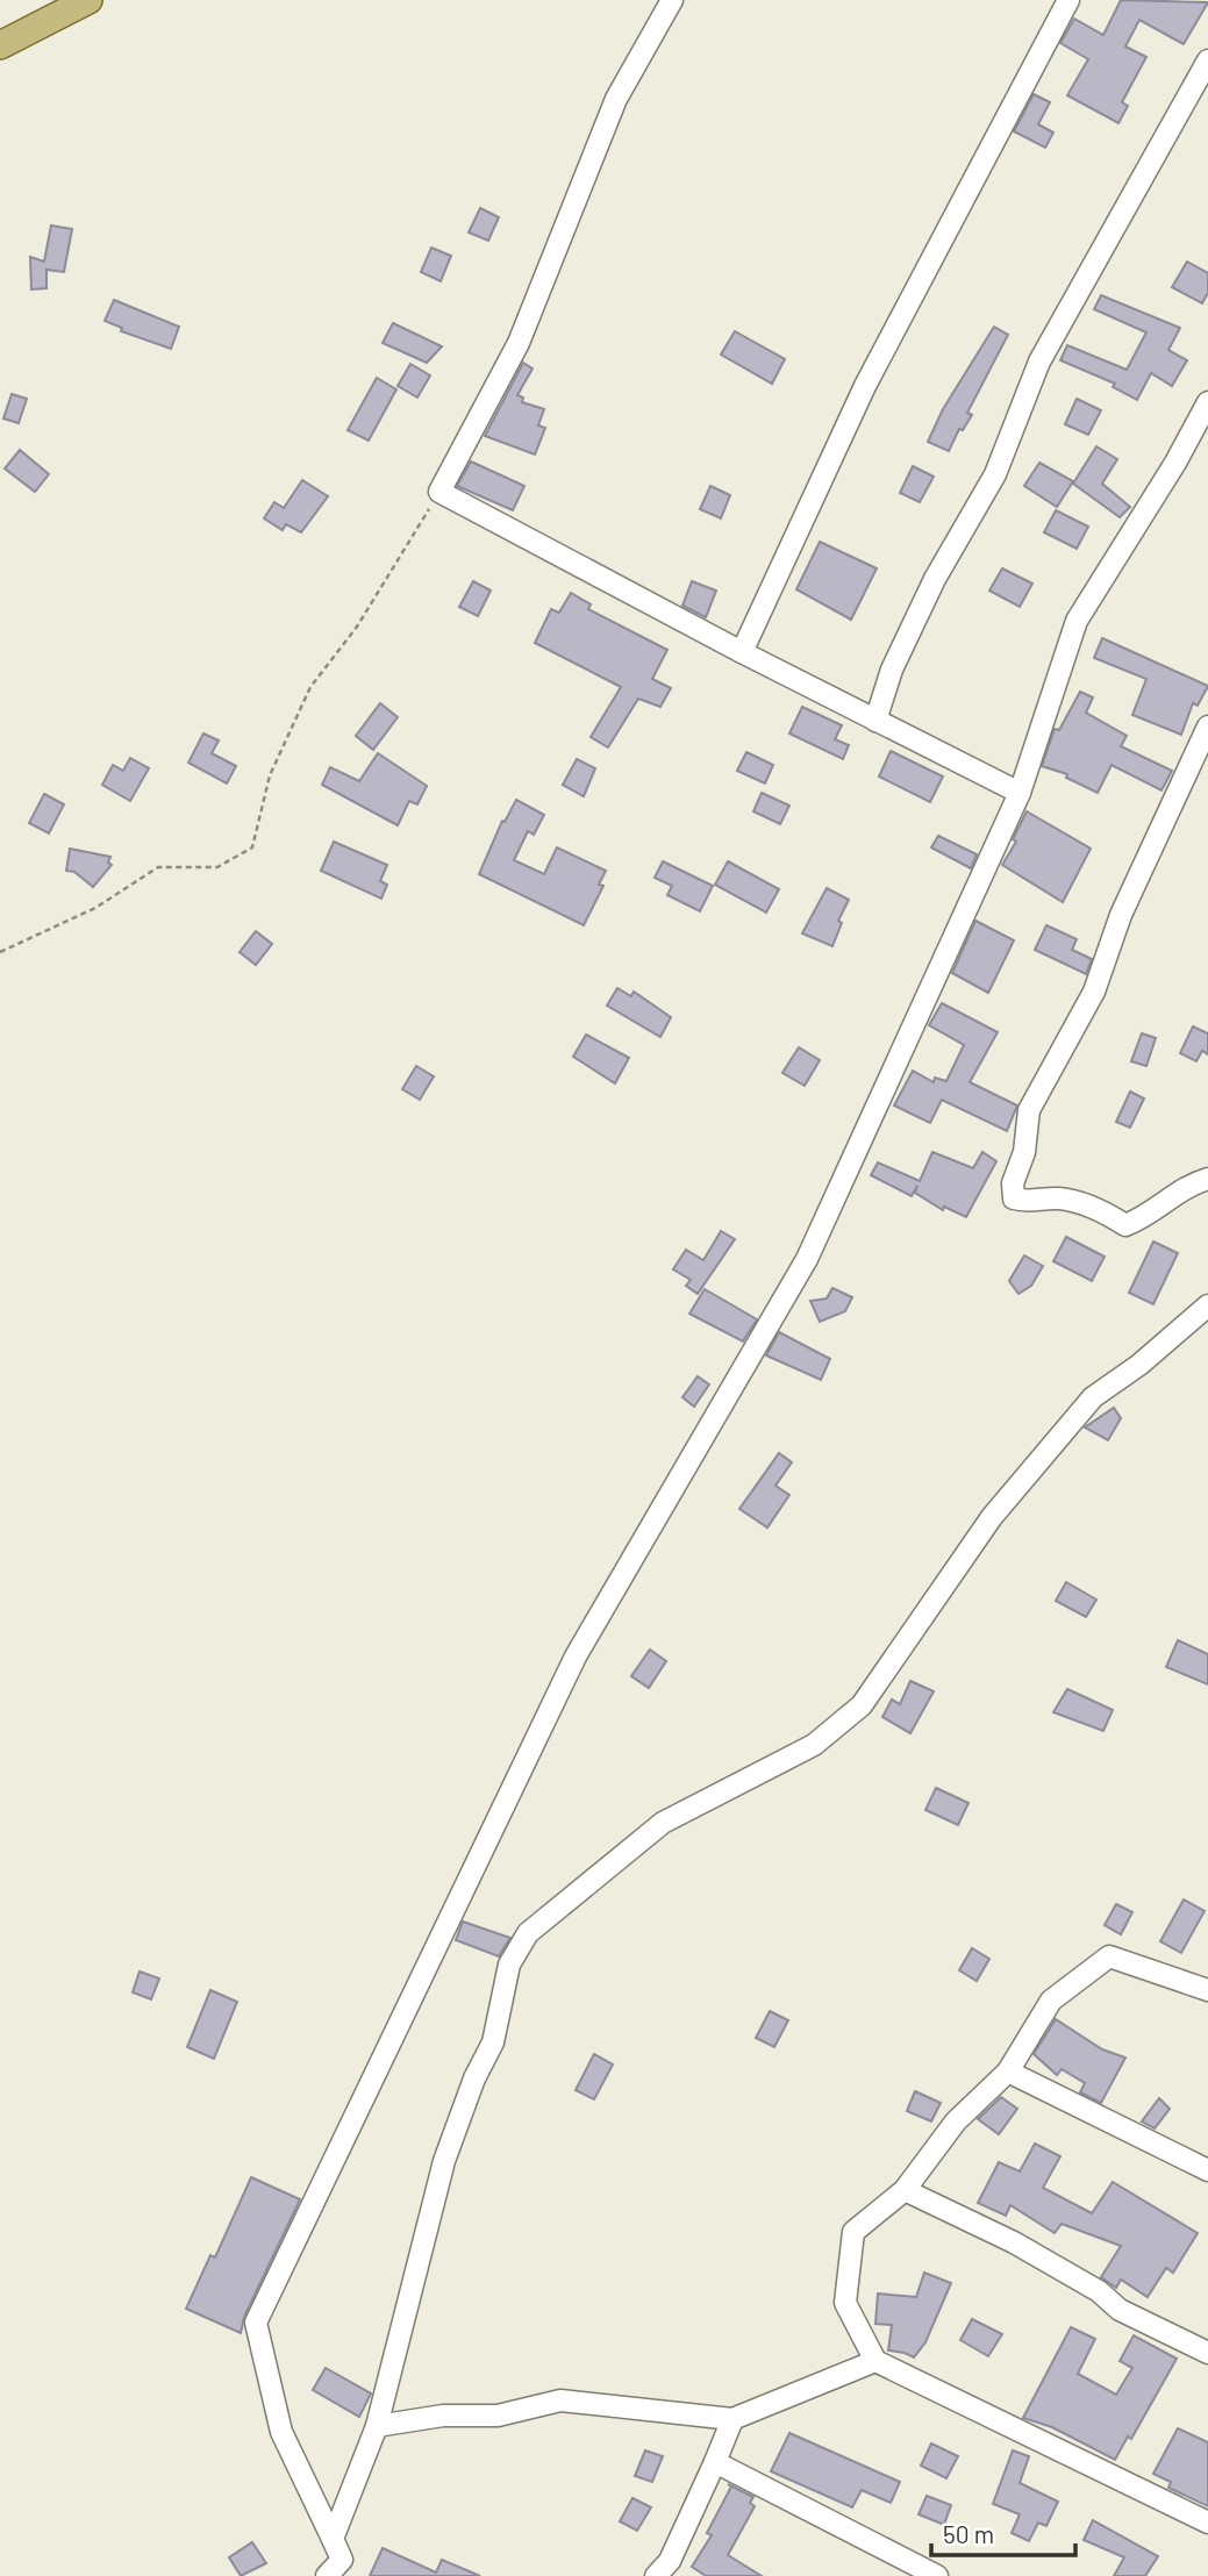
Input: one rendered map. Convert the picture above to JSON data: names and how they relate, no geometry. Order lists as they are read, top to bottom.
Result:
{
  "scale_bar": "50 m"
}
